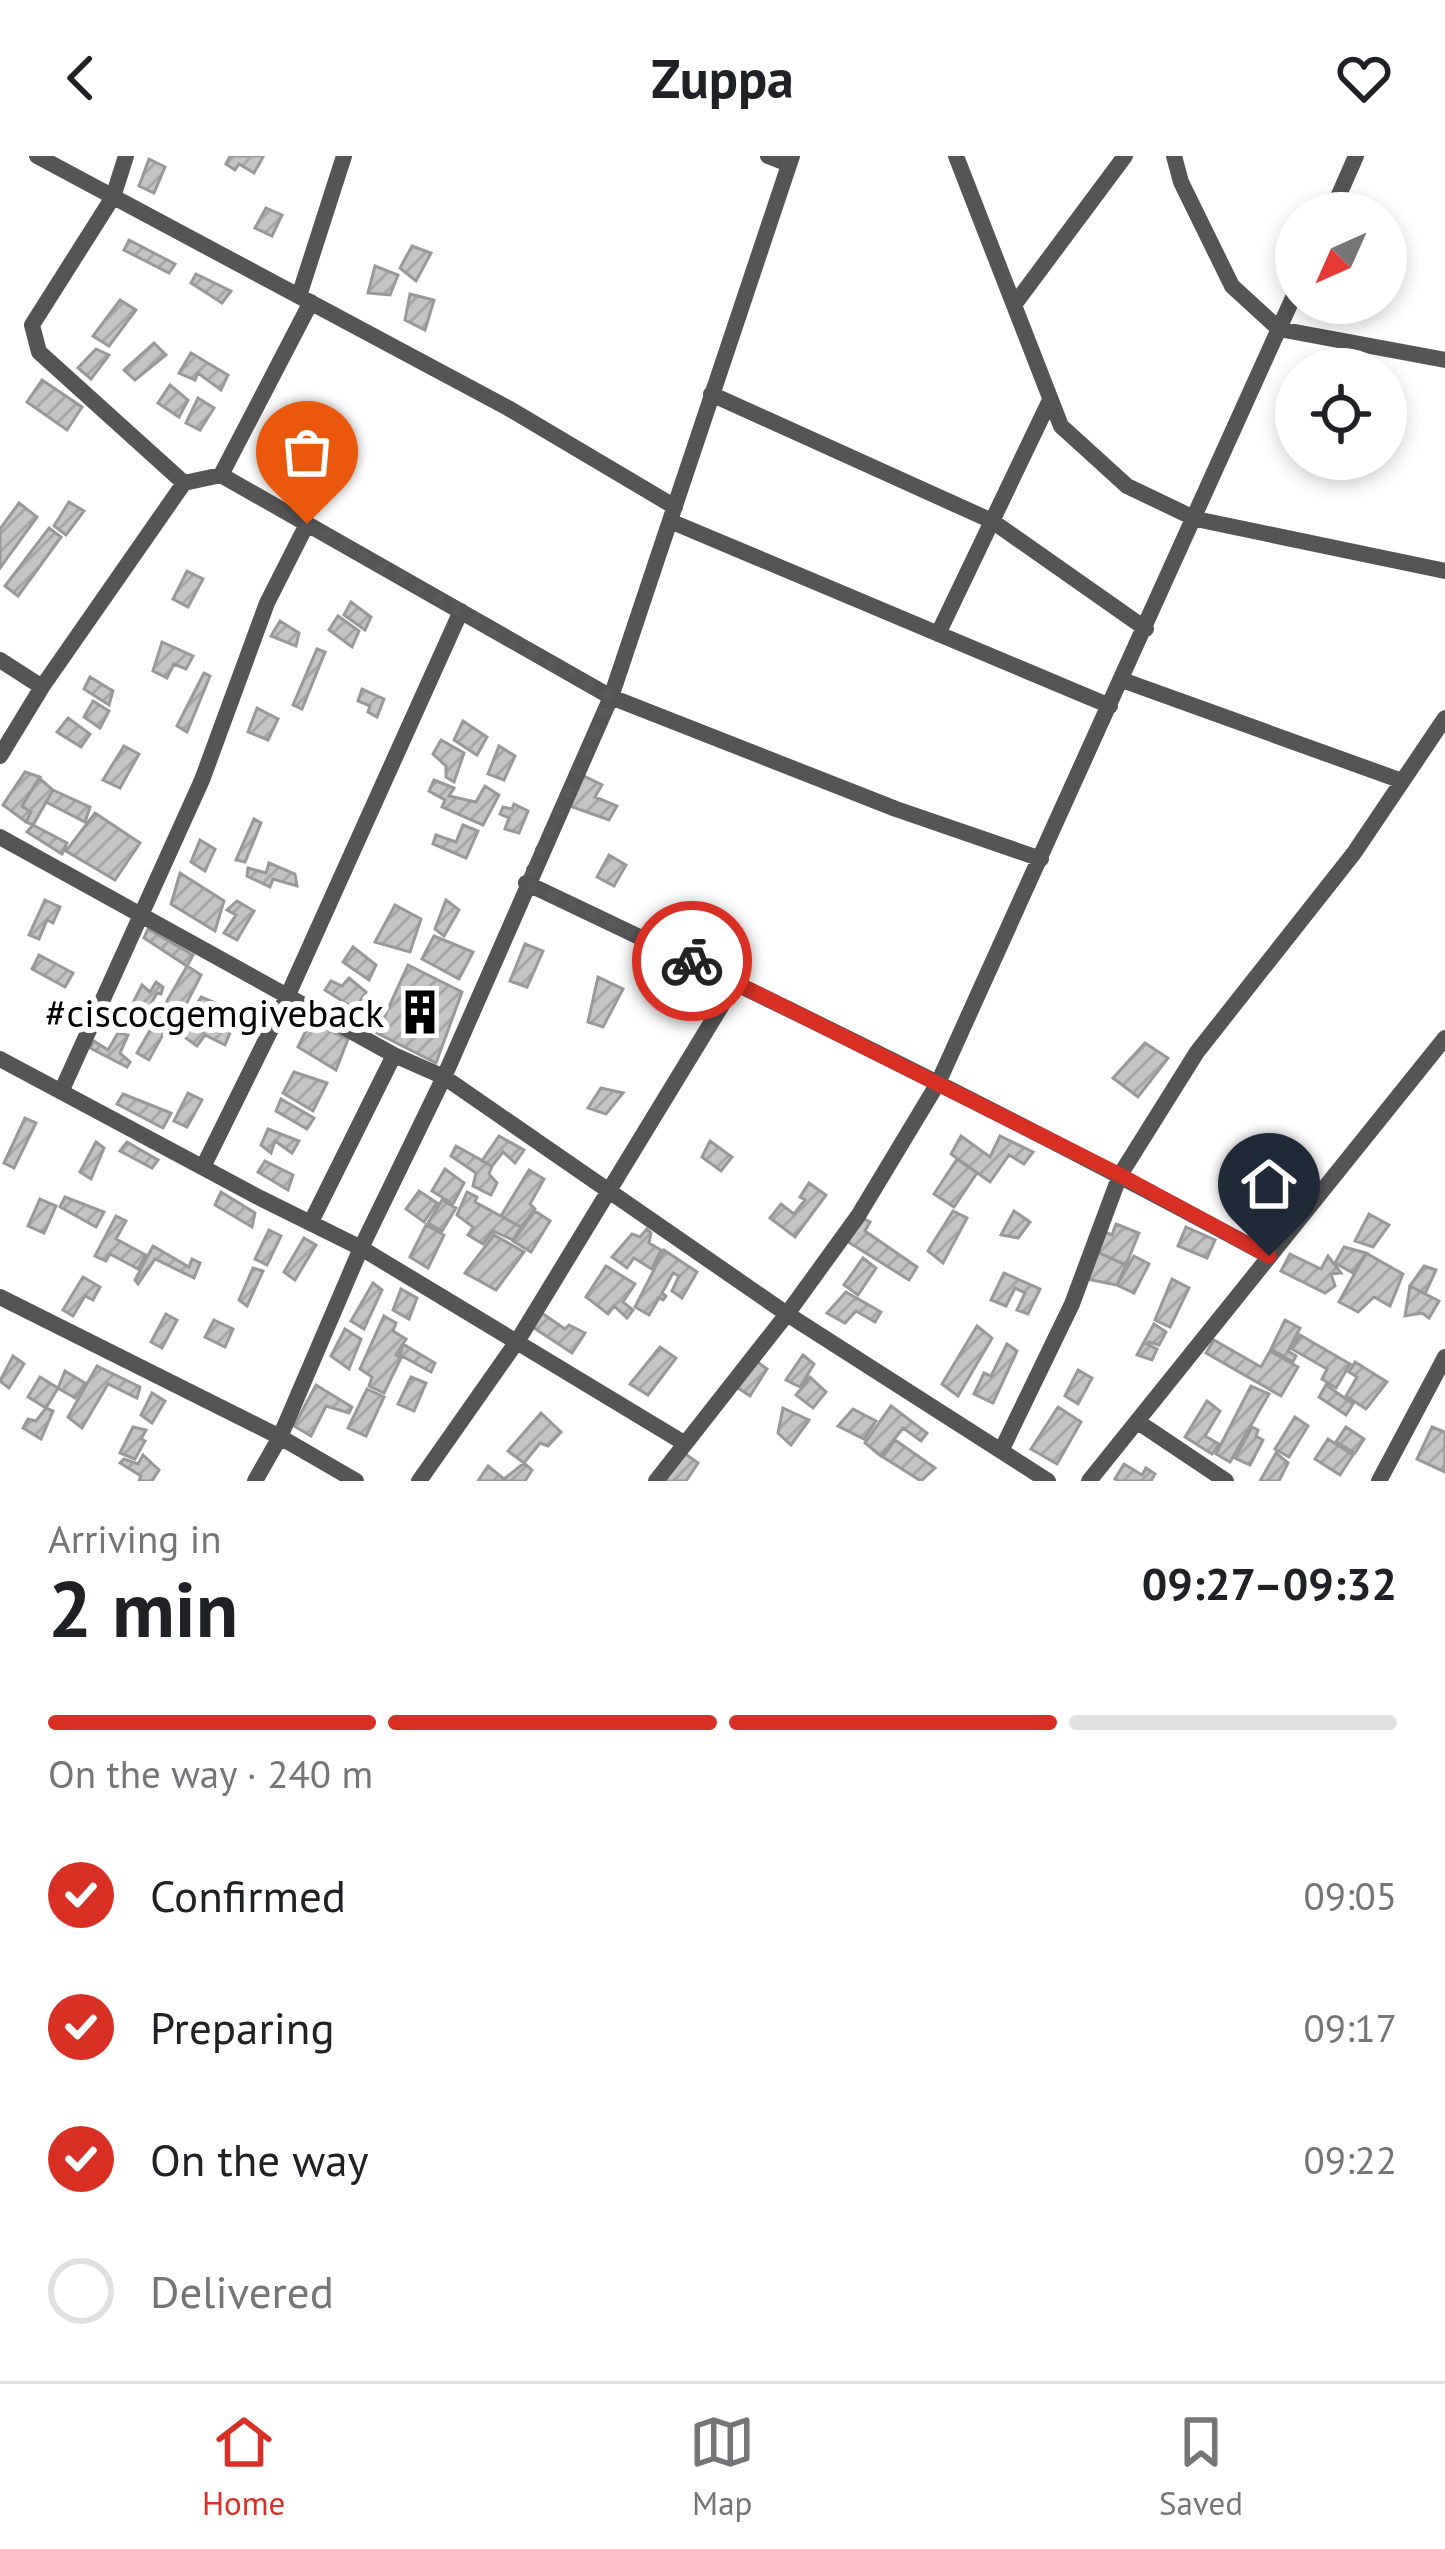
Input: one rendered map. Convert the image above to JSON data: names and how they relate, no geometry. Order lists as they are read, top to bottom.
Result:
{
  "places": {
    "building": ["#ciscocgemgiveback"]
  },
  "north": "bottom left",
  "page": {
    "header": "Zuppa",
    "heading": ["2 min", "Arriving in", "09:27–09:32"],
    "bar": "On the way · 240 m",
    "list": [
      ["Confirmed", "09:05"],
      ["Preparing", "09:17"],
      ["On the way", "09:22"],
      "Delivered"
    ],
    "tabs": ["Home", "Map", "Saved"]
  }
}
